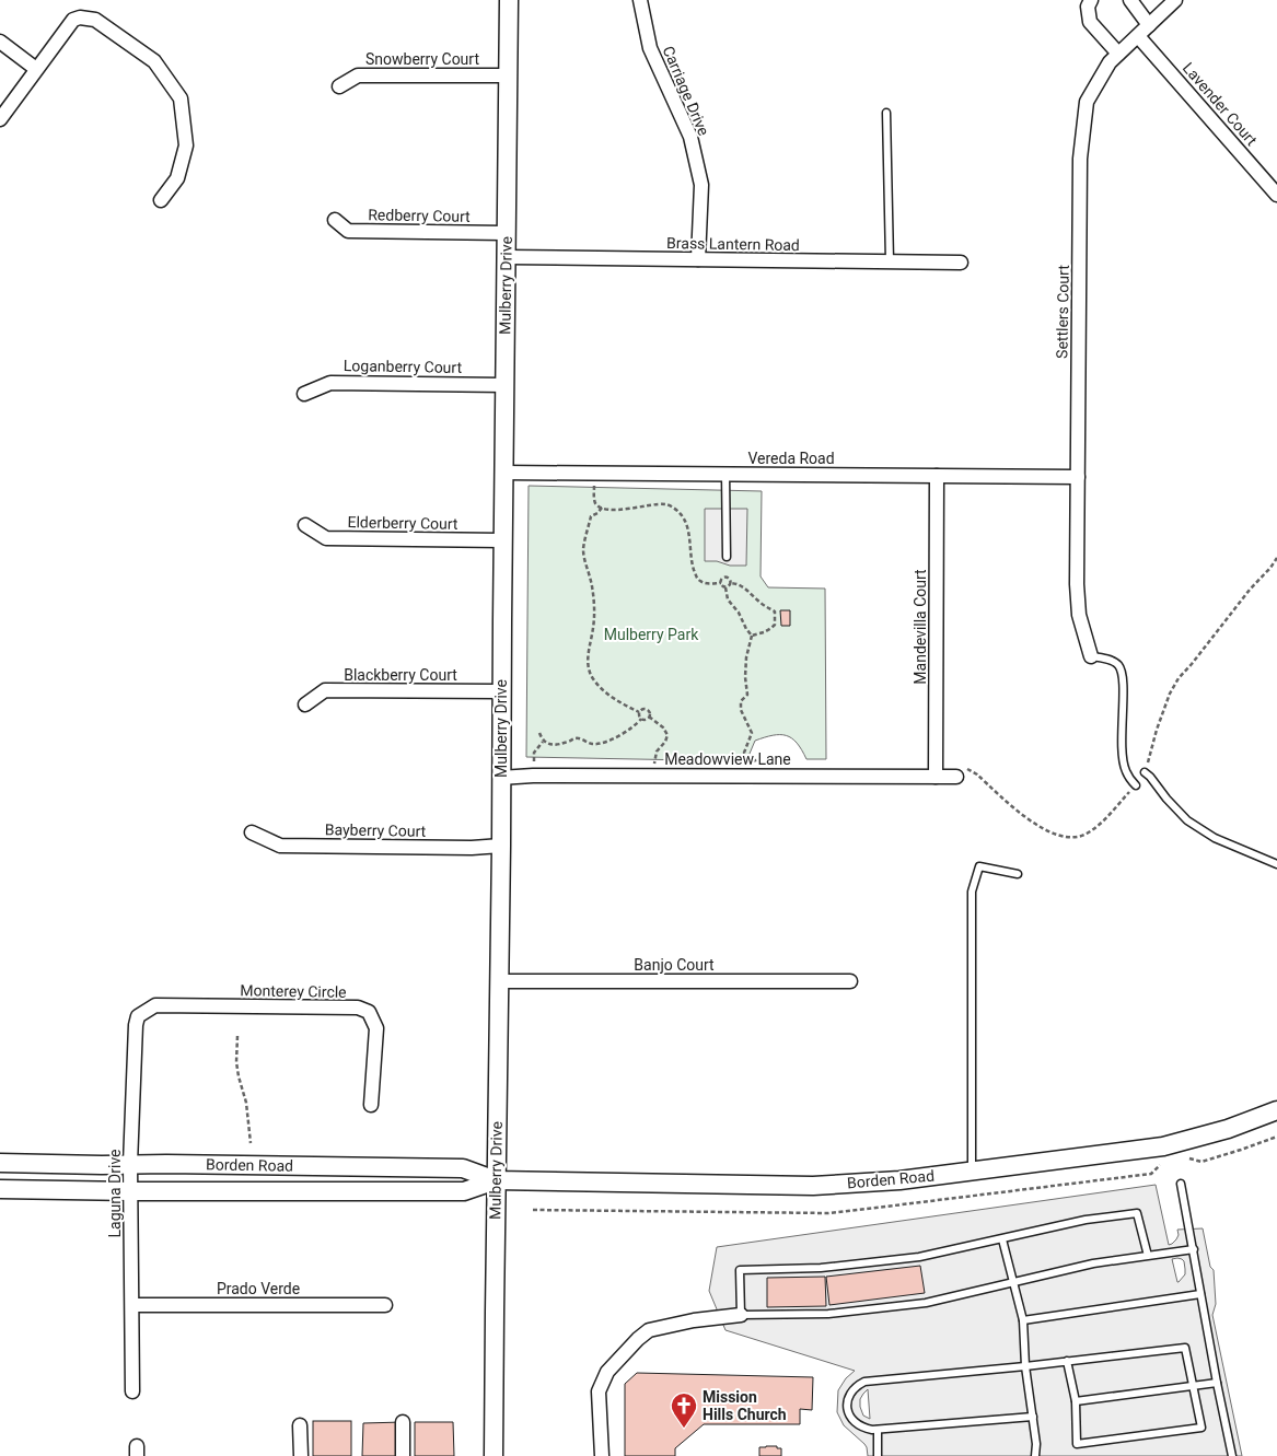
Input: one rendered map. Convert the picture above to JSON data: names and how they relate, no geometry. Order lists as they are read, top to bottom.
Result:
{
  "streets": {
    "main road": ["Mulberry Drive", "Borden Road"],
    "street": [
      "Snowberry Court",
      "Carriage Drive",
      "Lavender Court",
      "Redberry Court",
      "Brass Lantern Road",
      "Settlers Court",
      "Loganberry Court",
      "Vereda Road",
      "Elderberry Court",
      "Mandevilla Court",
      "Blackberry Court",
      "Meadowview Lane",
      "Bayberry Court",
      "Banjo Court",
      "Monterey Circle",
      "Laguna Drive",
      "Prado Verde"
    ]
  },
  "crossings": [
    ["Snowberry Court", "Mulberry Drive"],
    ["Carriage Drive", "Brass Lantern Road"],
    ["Lavender Court", "Settlers Court"],
    ["Redberry Court", "Mulberry Drive"],
    ["Brass Lantern Road", "Mulberry Drive"],
    ["Mulberry Drive", "Loganberry Court"],
    ["Mulberry Drive", "Vereda Road"],
    ["Mulberry Drive", "Elderberry Court"],
    ["Mulberry Drive", "Blackberry Court"],
    ["Mulberry Drive", "Meadowview Lane"],
    ["Mulberry Drive", "Bayberry Court"],
    ["Mulberry Drive", "Banjo Court"],
    ["Mulberry Drive", "Borden Road"],
    ["Settlers Court", "Vereda Road"],
    ["Vereda Road", "Mandevilla Court"],
    ["Mandevilla Court", "Meadowview Lane"],
    ["Monterey Circle", "Laguna Drive"],
    ["Borden Road", "Laguna Drive"],
    ["Laguna Drive", "Prado Verde"]
  ],
  "parks": ["Mulberry Park"],
  "places": {
    "church": ["Mission Hills Church"]
  }
}
